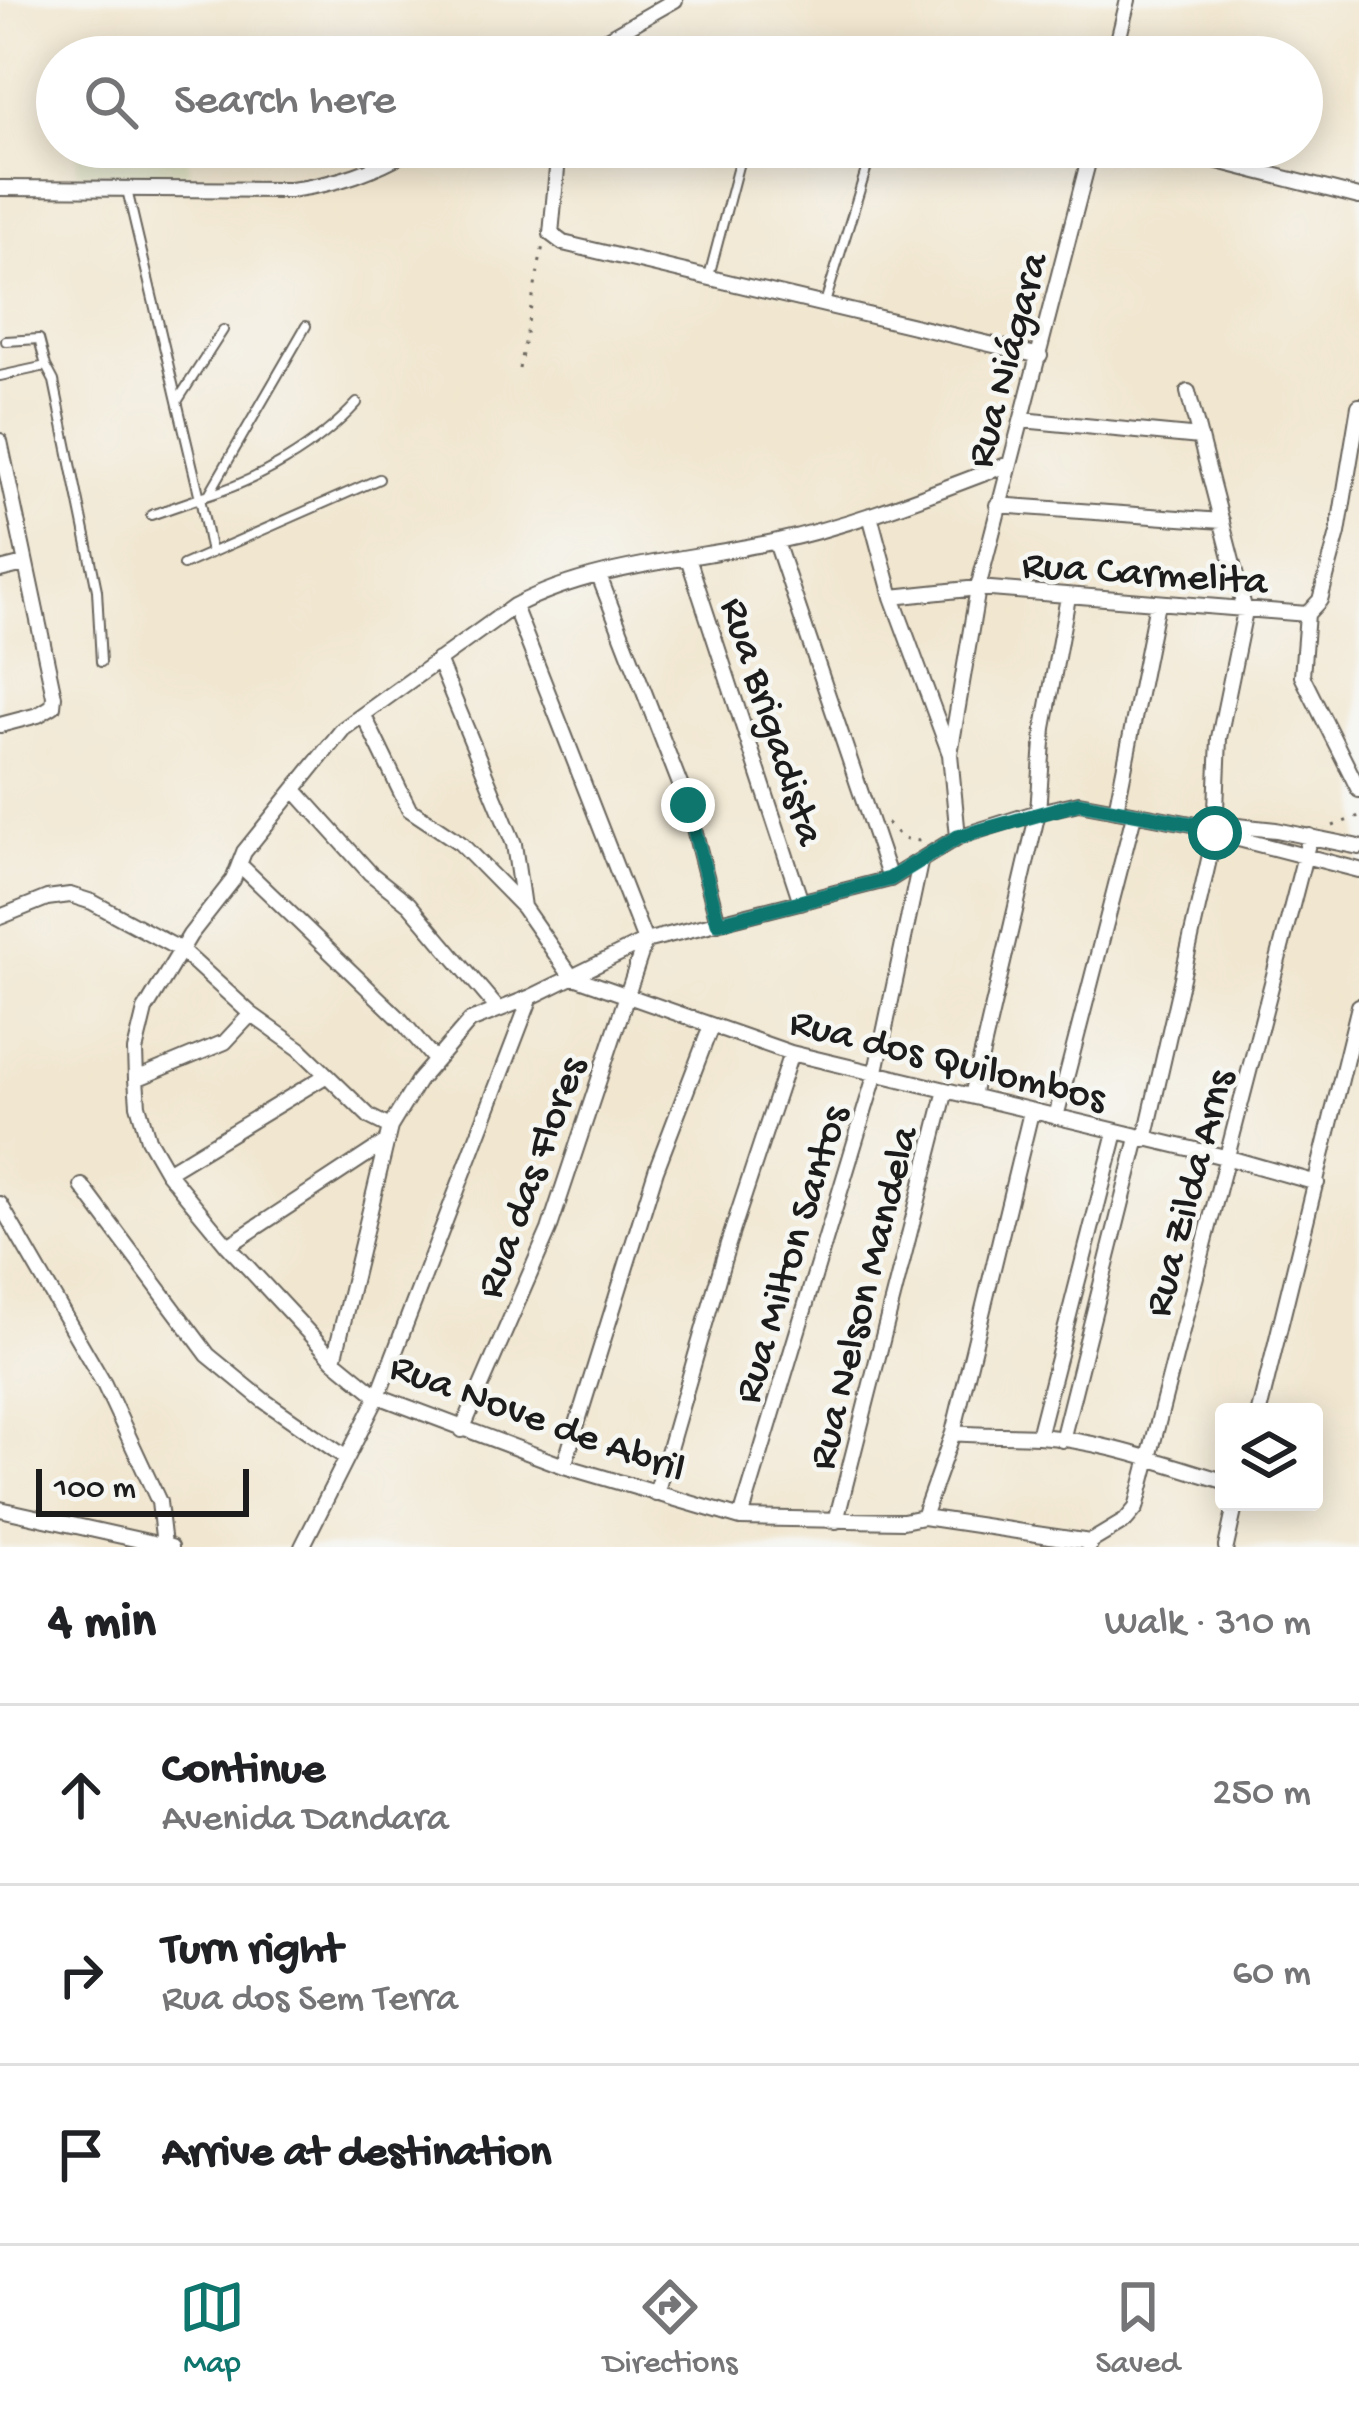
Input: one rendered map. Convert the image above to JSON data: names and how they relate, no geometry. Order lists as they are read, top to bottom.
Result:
{
  "streets": {
    "street": [
      "Rua Niágara",
      "Rua Carmelita",
      "Rua Brigadista",
      "Rua dos Quilombos",
      "Rua das Flores",
      "Rua Zilda Arns",
      "Rua Milton Santos",
      "Rua Nelson Mandela",
      "Rua Nove de Abril"
    ]
  },
  "crossings": [
    ["Rua Niágara", "Rua Carmelita"],
    ["Rua Niágara", "Rua Nove de Abril"],
    ["Rua Brigadista", "Rua Nove de Abril"],
    ["Rua dos Quilombos", "Rua das Flores"],
    ["Rua dos Quilombos", "Rua Zilda Arns"],
    ["Rua dos Quilombos", "Rua Milton Santos"],
    ["Rua dos Quilombos", "Rua Nelson Mandela"],
    ["Rua das Flores", "Rua Nove de Abril"],
    ["Rua Zilda Arns", "Rua Nove de Abril"],
    ["Rua Milton Santos", "Rua Nove de Abril"],
    ["Rua Nelson Mandela", "Rua Nove de Abril"]
  ],
  "scale_bar": "100 m",
  "page": {
    "search": "Search here",
    "scale": "100 m",
    "heading": ["4 min", "Walk · 310 m"],
    "list": [
      ["Continue", "Avenida Dandara", "250 m"],
      ["Turn right", "Rua dos Sem Terra", "60 m"],
      "Arrive at destination"
    ],
    "nav": ["Map", "Directions", "Saved"]
  }
}
